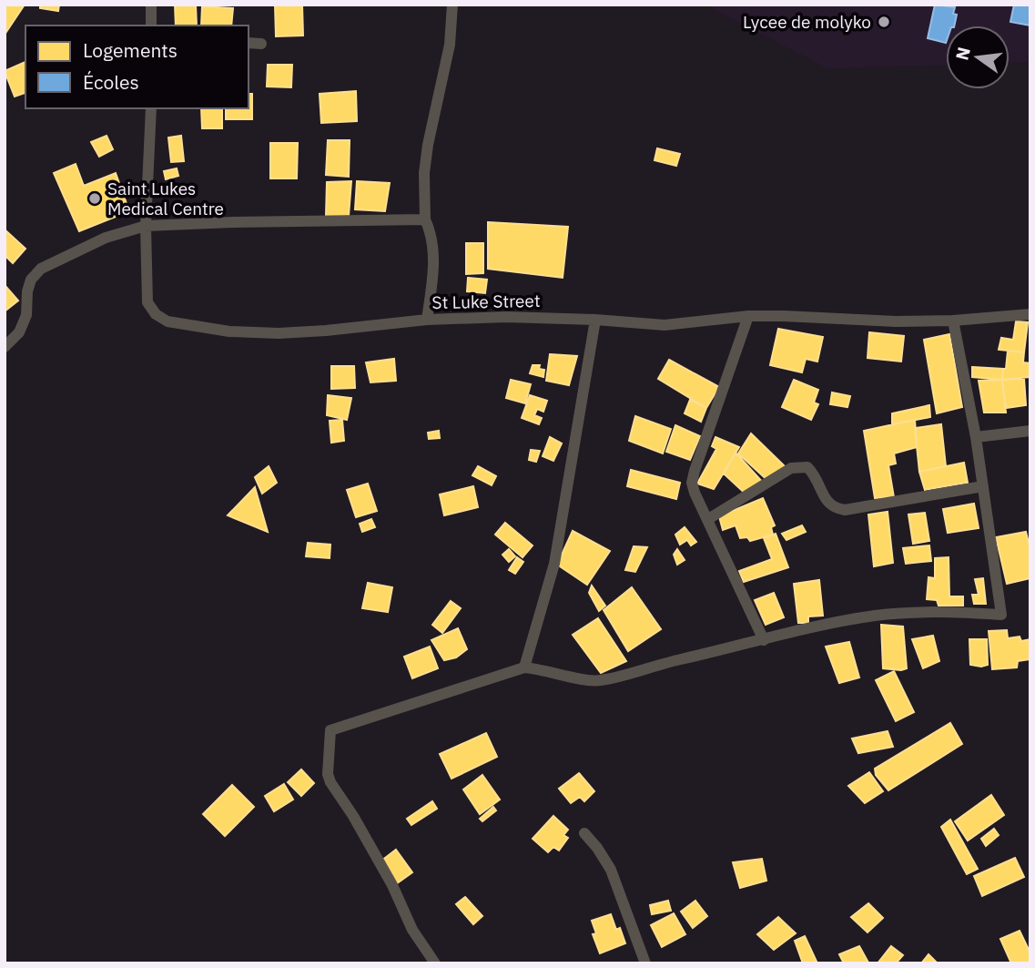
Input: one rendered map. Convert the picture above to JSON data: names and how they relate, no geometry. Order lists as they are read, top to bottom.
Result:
{
  "streets": {
    "street": ["St Luke Street"]
  },
  "places": ["Lycee de molyko", "Saint Lukes Medical Centre"],
  "legend": ["Logements", "Écoles"],
  "north": "left"
}
